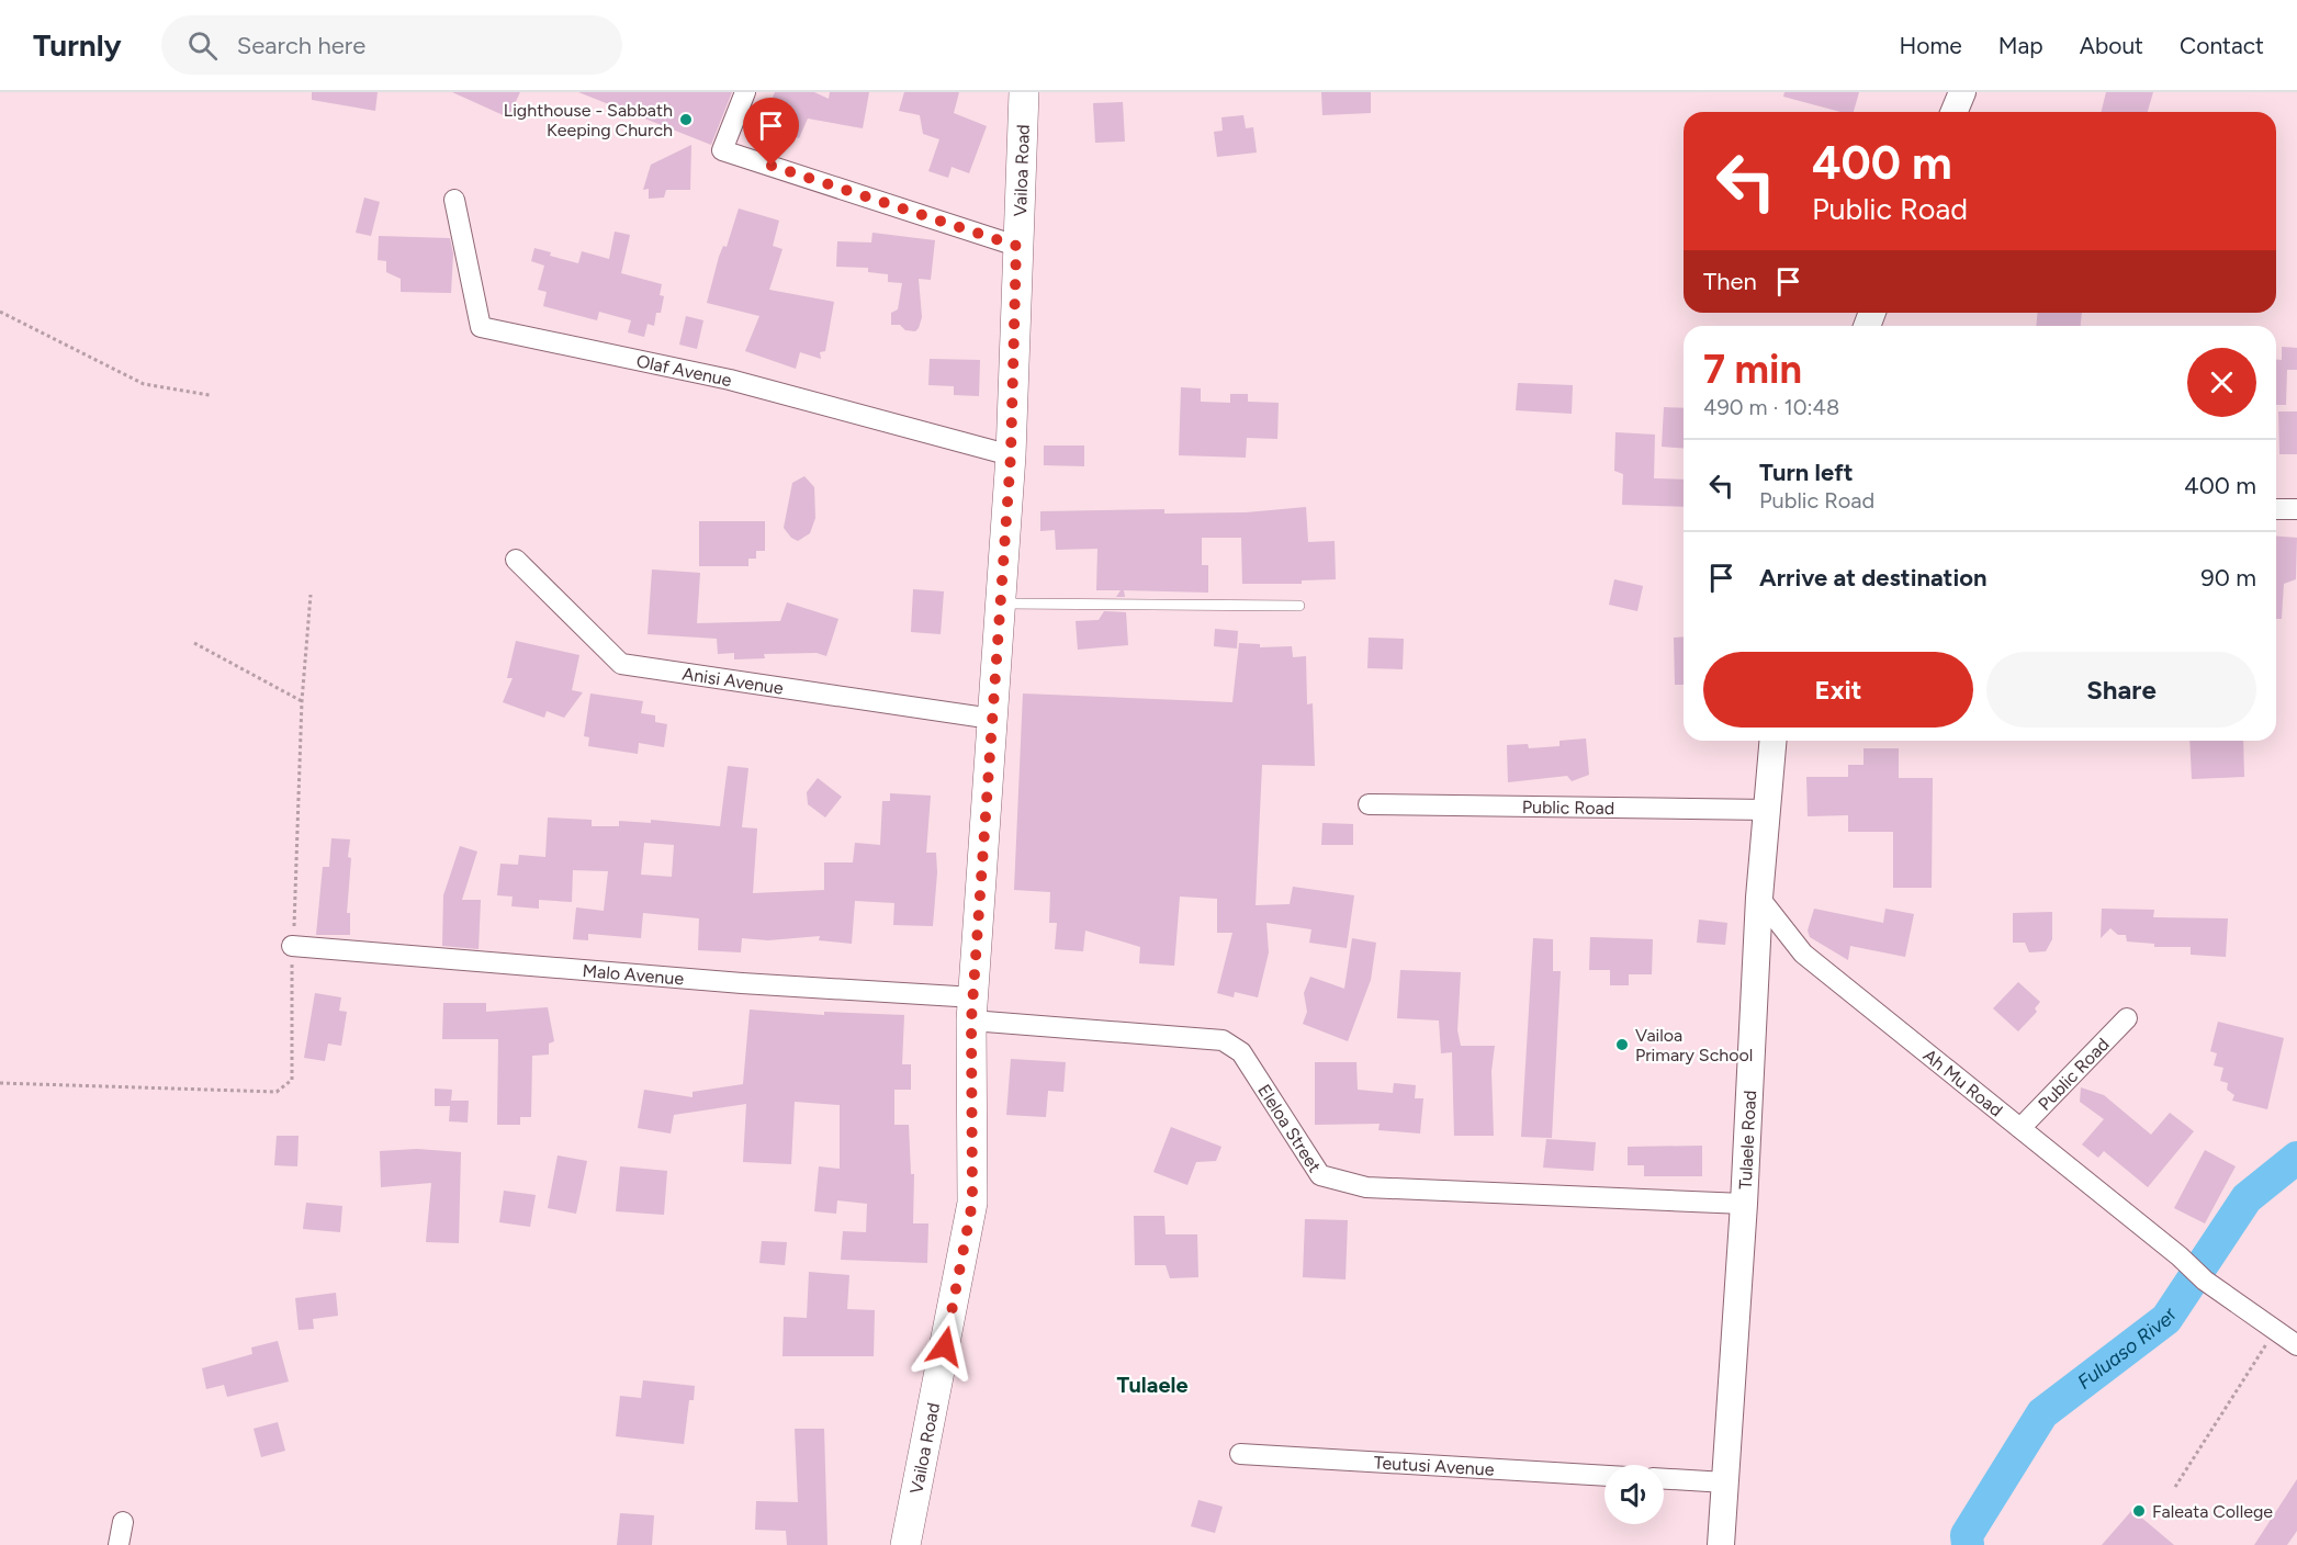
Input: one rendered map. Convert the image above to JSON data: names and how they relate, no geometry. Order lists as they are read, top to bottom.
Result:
{
  "streets": {
    "main road": ["Vailoa Road"],
    "street": [
      "Olaf Avenue",
      "Anisi Avenue",
      "Public Road",
      "Malo Avenue",
      "Ah Mu Road",
      "Eleloa Street",
      "Tulaele Road",
      "Teutusi Avenue"
    ]
  },
  "crossings": [
    ["Vailoa Road", "Olaf Avenue"],
    ["Vailoa Road", "Anisi Avenue"],
    ["Vailoa Road", "Malo Avenue"],
    ["Vailoa Road", "Eleloa Street"],
    ["Public Road", "Ah Mu Road"],
    ["Public Road", "Tulaele Road"],
    ["Malo Avenue", "Eleloa Street"],
    ["Ah Mu Road", "Tulaele Road"],
    ["Eleloa Street", "Tulaele Road"]
  ],
  "districts": ["Tulaele"],
  "water": ["Fuluaso River"],
  "places": ["Lighthouse - Sabbath Keeping Church", "Vailoa Primary School", "Faleata College"],
  "page": {
    "header": "Turnly",
    "search": "Search here",
    "nav": [
      "Home",
      "Map",
      "About",
      "Contact"
    ],
    "turn": ["400 m", "Public Road"],
    "then": "Then",
    "heading": ["7 min", "490 m · 10:48"],
    "list": [
      {
        "name": "Turn left",
        "note": "Public Road",
        "value": "400 m"
      },
      {
        "name": "Arrive at destination",
        "value": "90 m"
      }
    ],
    "buttons": ["Exit", "Share"]
  }
}
